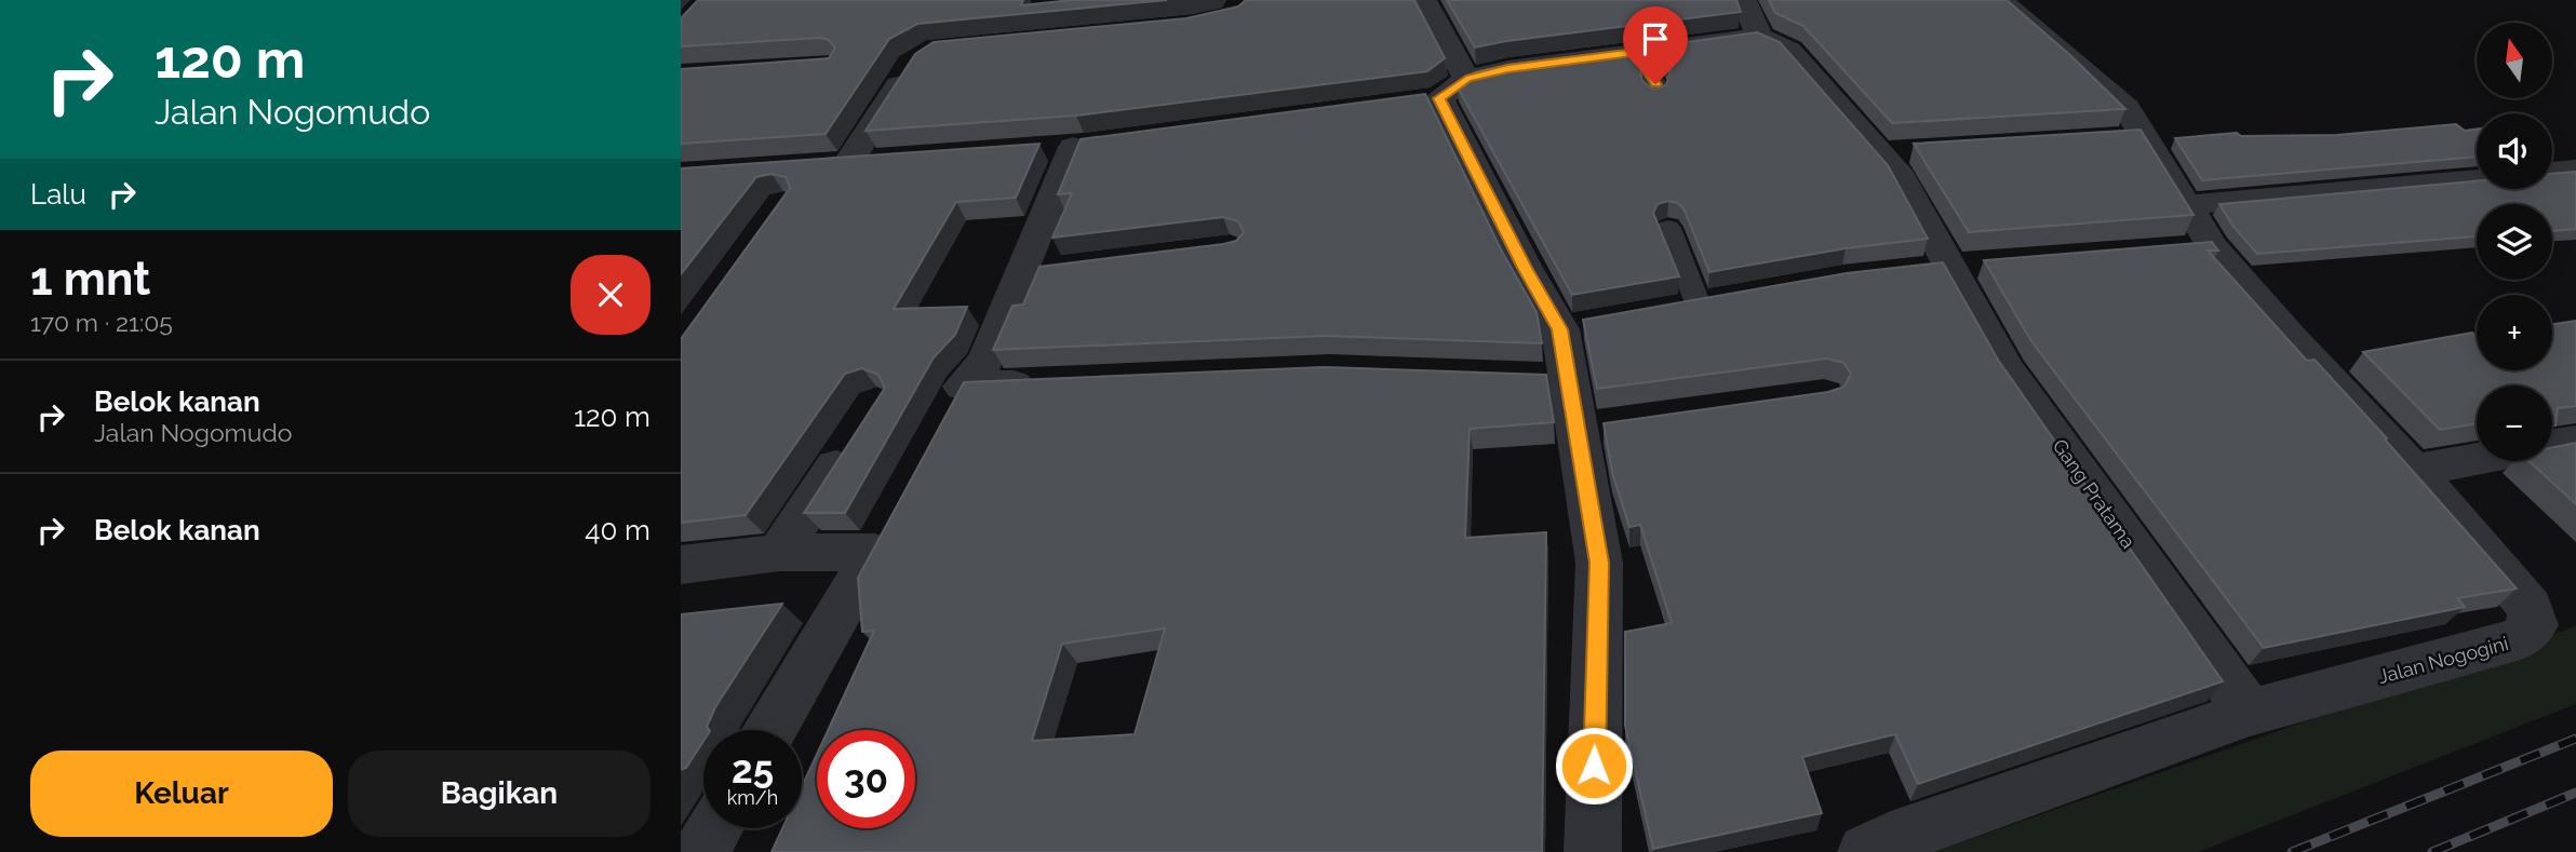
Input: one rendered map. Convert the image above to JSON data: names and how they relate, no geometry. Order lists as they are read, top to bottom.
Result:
{
  "streets": {
    "street": ["Gang Pratama", "Jalan Nogogini"]
  },
  "crossings": [
    ["Gang Pratama", "Jalan Nogogini"]
  ],
  "north": "top",
  "page": {
    "turn": ["120 m", "Jalan Nogomudo"],
    "map_buttons": ["+", "−"],
    "then": "Lalu",
    "heading": ["1 mnt", "170 m · 21:05"],
    "list": [
      {
        "name": "Belok kanan",
        "note": "Jalan Nogomudo",
        "value": "120 m"
      },
      {
        "name": "Belok kanan",
        "value": "40 m"
      }
    ],
    "speed": "25 km/h",
    "limit": "30",
    "buttons": ["Keluar", "Bagikan"]
  }
}
